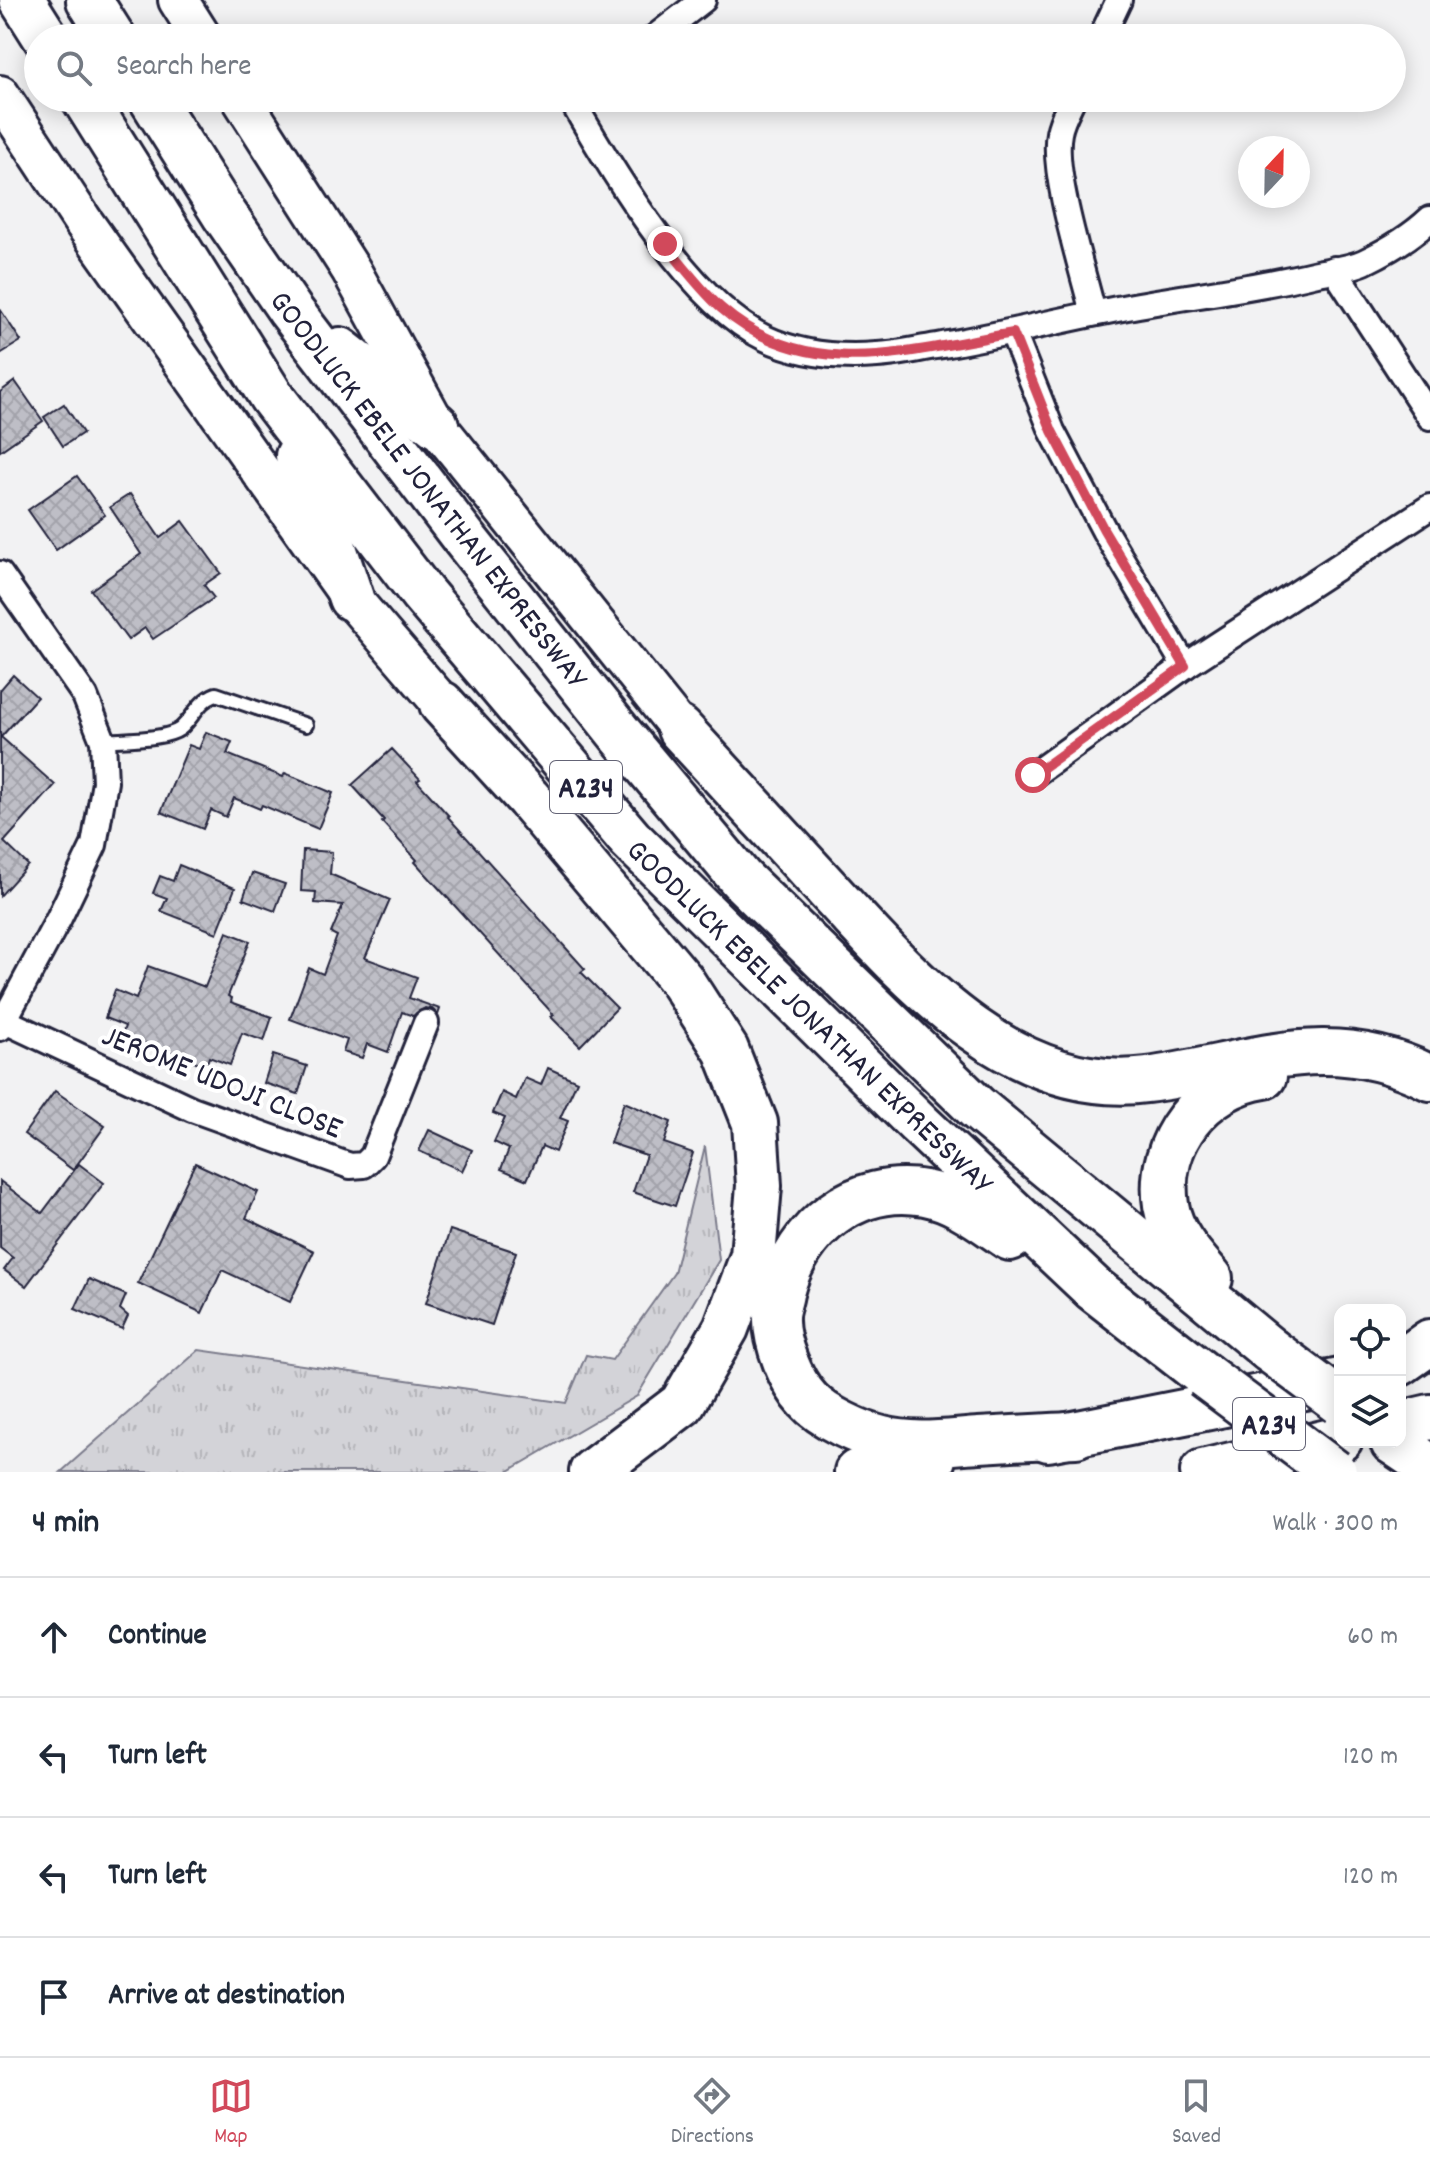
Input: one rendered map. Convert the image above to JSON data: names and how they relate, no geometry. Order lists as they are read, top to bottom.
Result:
{
  "streets": {
    "highway": ["GOODLUCK EBELE JONATHAN EXPRESSWAY", "A234"],
    "street": ["JEROME UDOJI CLOSE"]
  },
  "north": "top",
  "page": {
    "search": "Search here",
    "heading": ["4 min", "Walk · 300 m"],
    "list": [
      ["Continue", "60 m"],
      ["Turn left", "120 m"],
      ["Turn left", "120 m"],
      "Arrive at destination"
    ],
    "nav": ["Map", "Directions", "Saved"]
  }
}
